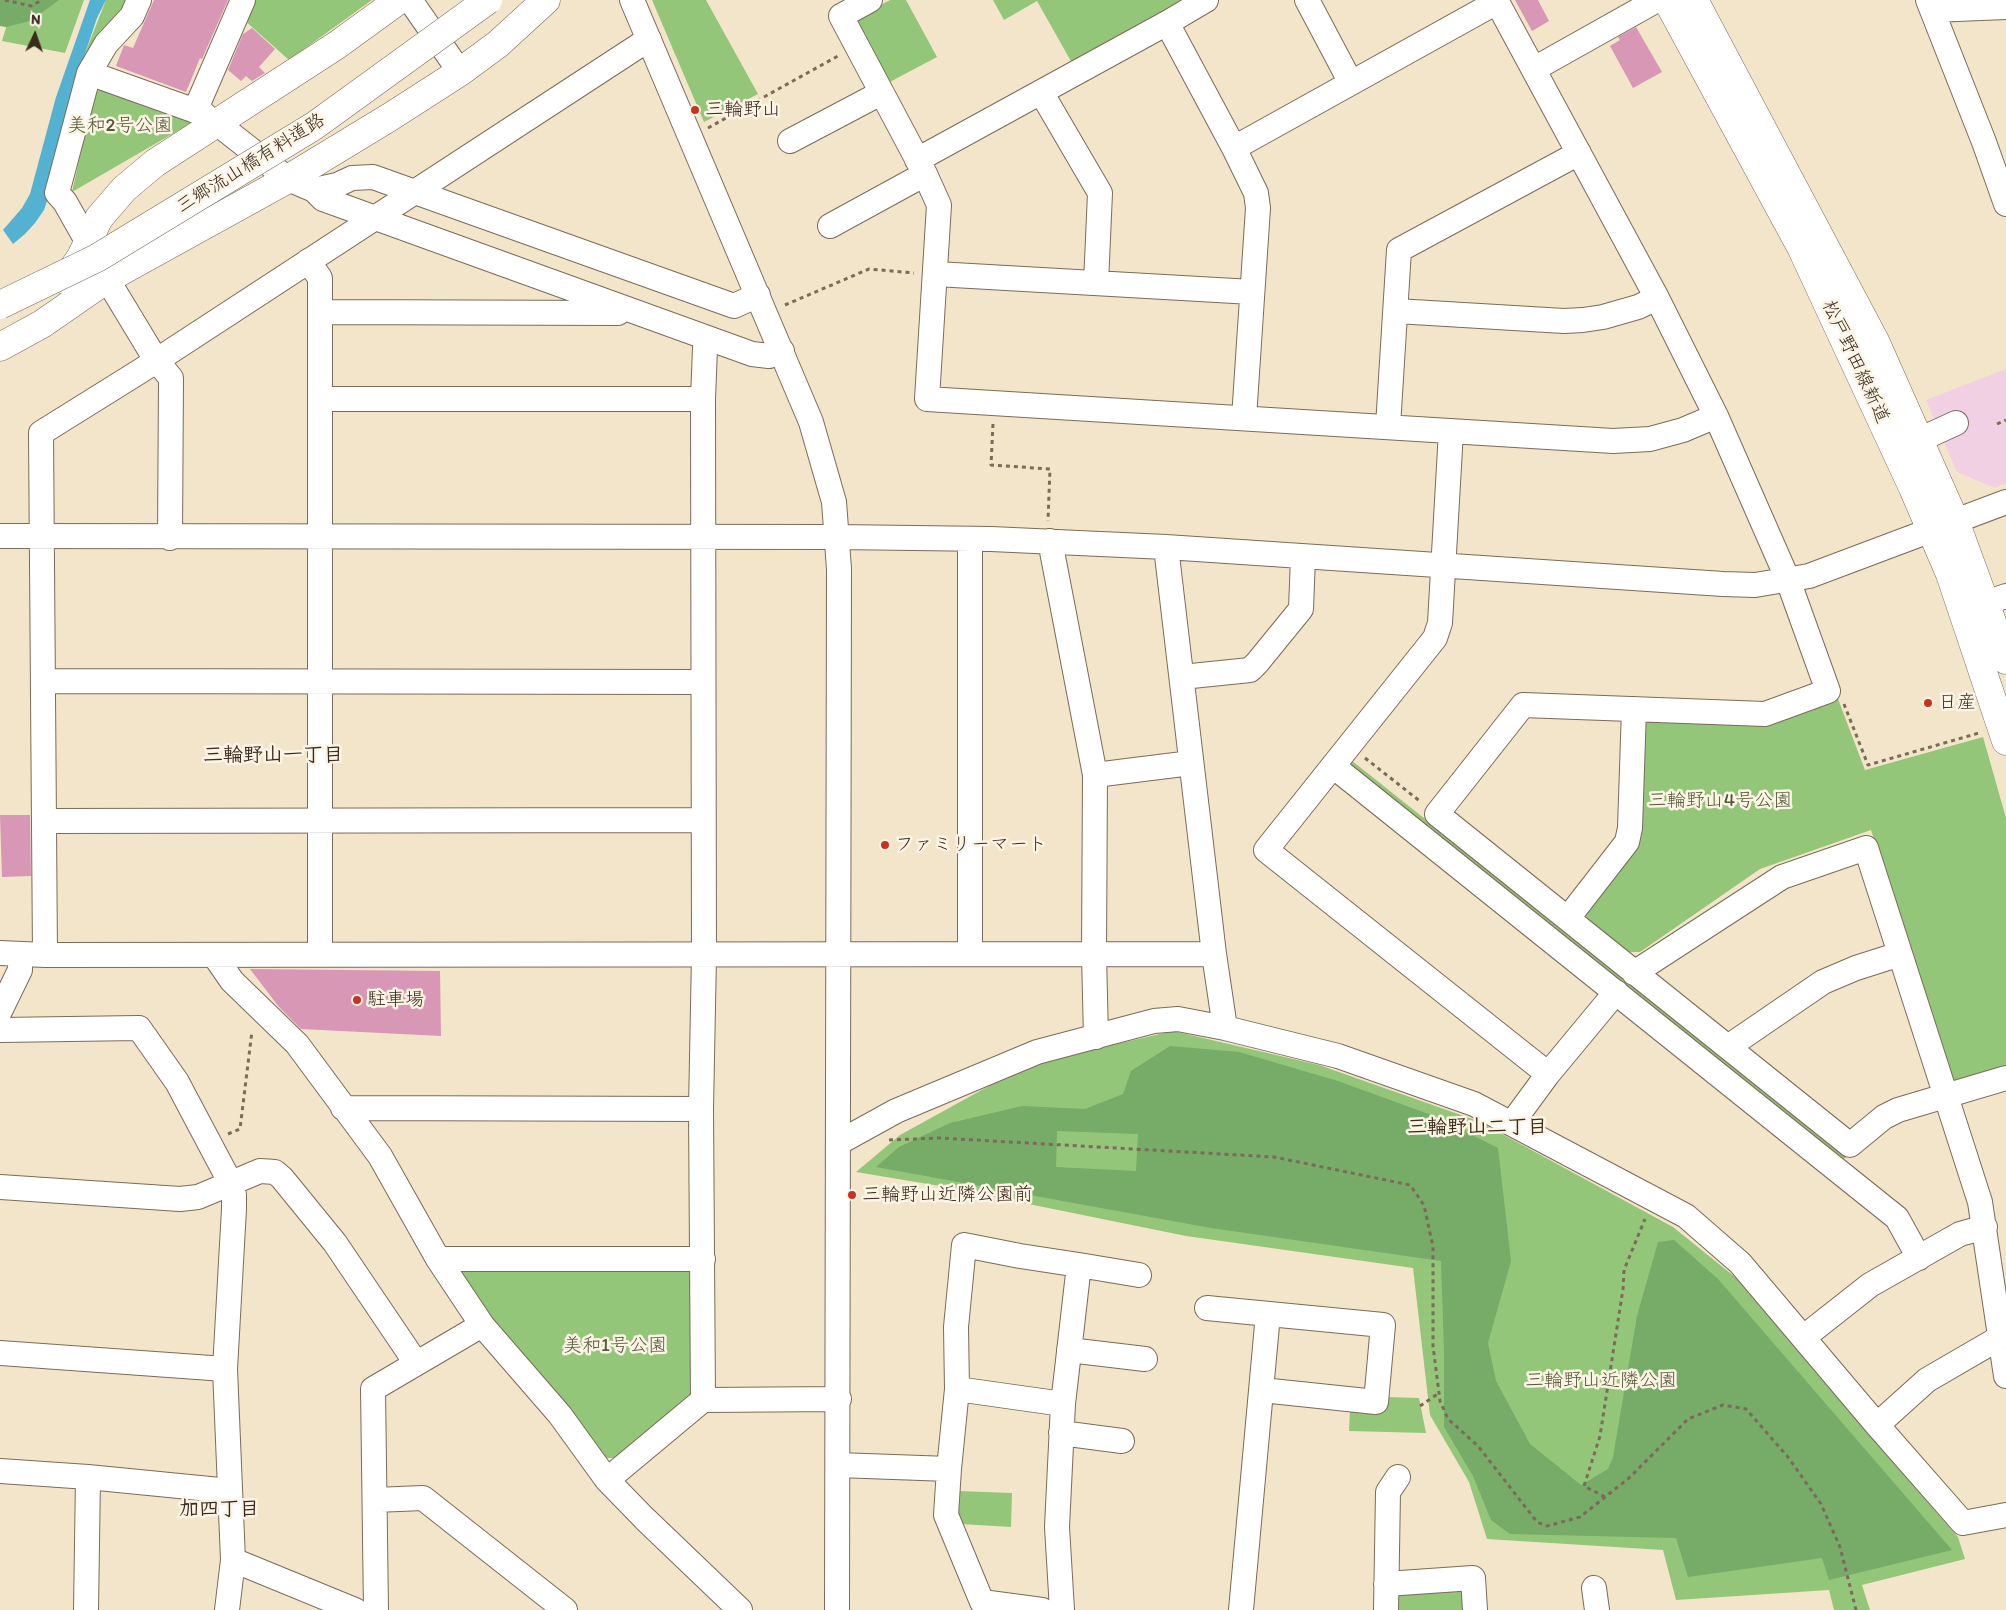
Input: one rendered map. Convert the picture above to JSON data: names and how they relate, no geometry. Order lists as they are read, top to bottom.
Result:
{
  "streets": {
    "main road": ["三郷流山橋有料道路", "松戸野田線新道"]
  },
  "districts": ["三輪野山一丁目", "三輪野山二丁目", "加四丁目"],
  "parks": [
    "美和2号公園",
    "三輪野山4号公園",
    "美和1号公園",
    "三輪野山近隣公園"
  ],
  "places": [
    "三輪野山",
    "日産",
    "ファミリーマート",
    "駐車場",
    "三輪野山近隣公園前"
  ],
  "north": "top"
}
